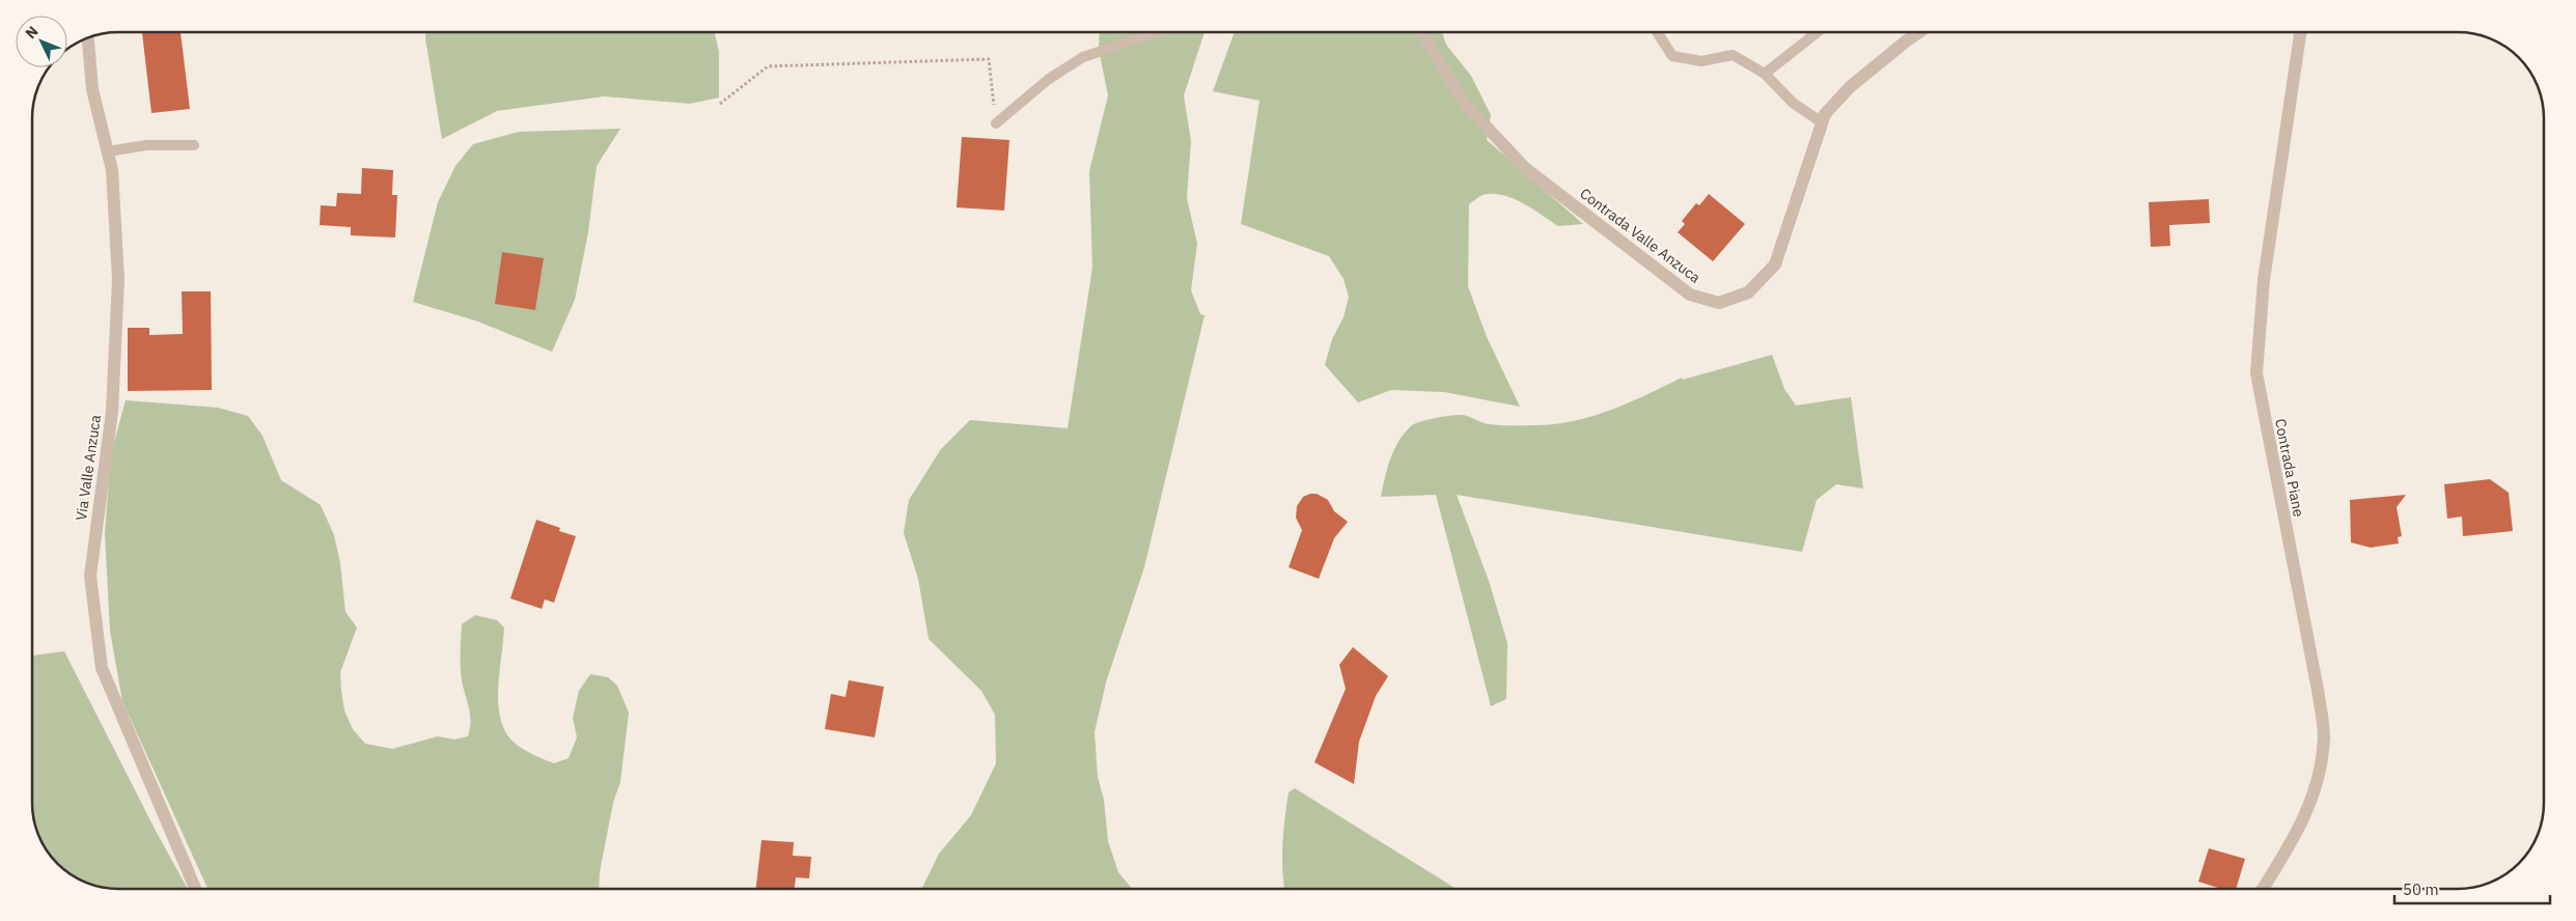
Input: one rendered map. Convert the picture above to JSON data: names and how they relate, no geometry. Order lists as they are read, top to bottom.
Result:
{
  "streets": {
    "street": ["Contrada Valle Anzuca", "Via Valle Anzuca", "Contrada Piane"]
  },
  "scale_bar": "50 m",
  "north": "top left"
}
